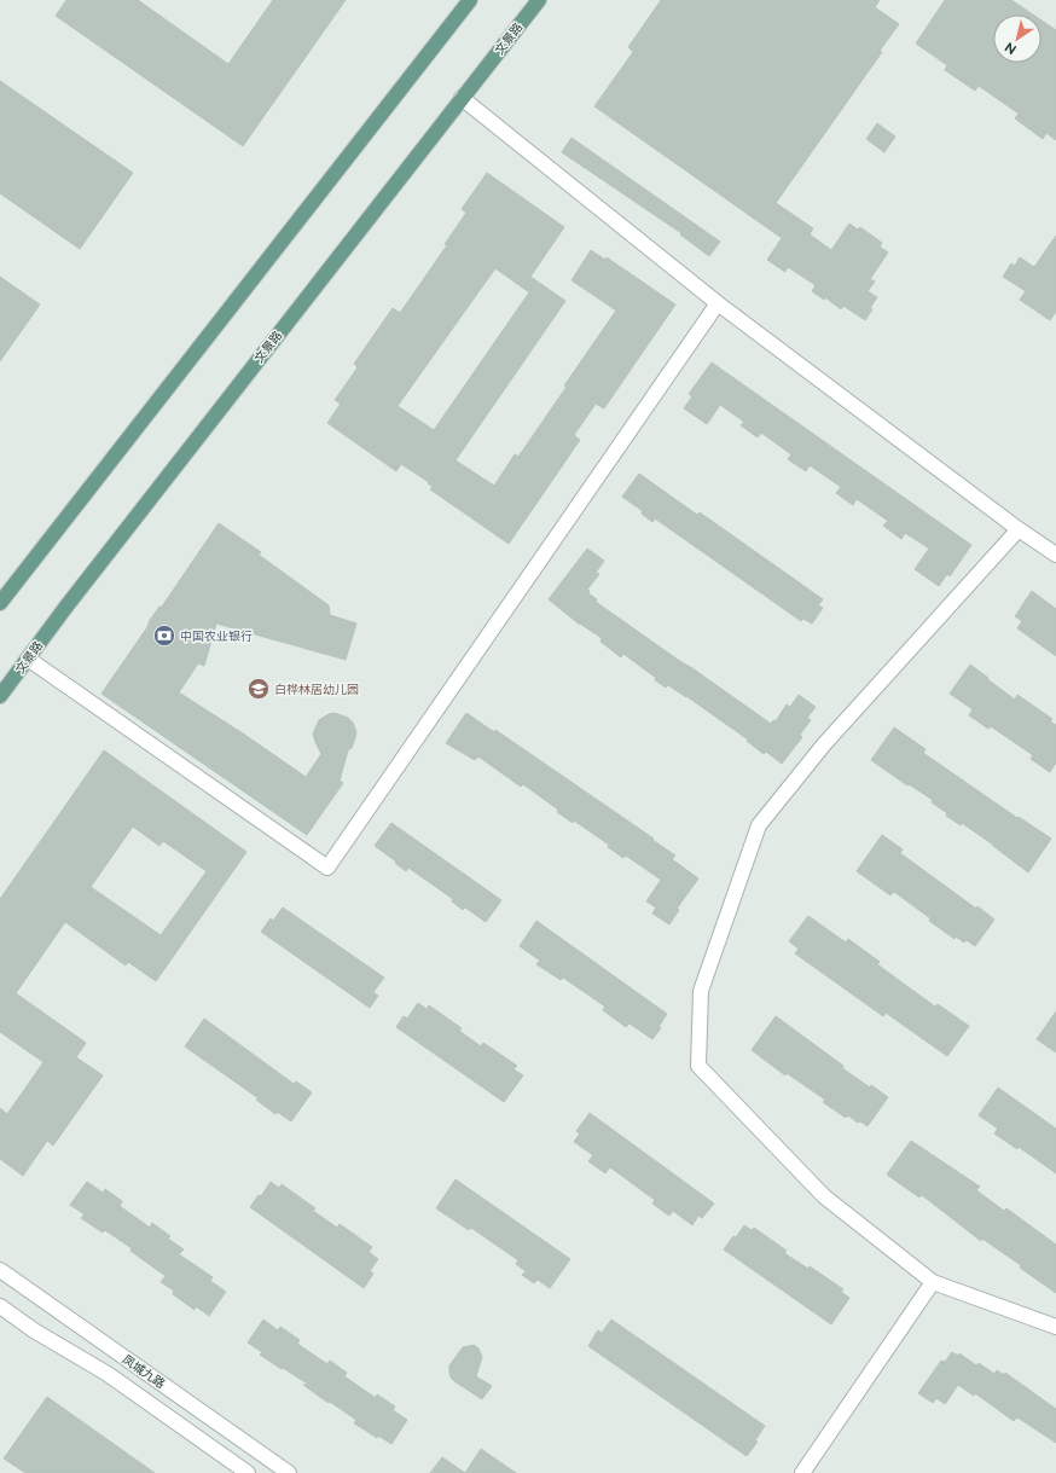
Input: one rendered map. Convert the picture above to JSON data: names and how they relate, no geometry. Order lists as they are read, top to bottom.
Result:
{
  "streets": {
    "main road": ["文景路"],
    "street": ["凤城九路"]
  },
  "places": {
    "bank": ["中国农业银行"],
    "school or university": ["白桦林居幼儿园"]
  },
  "north": "bottom left"
}
